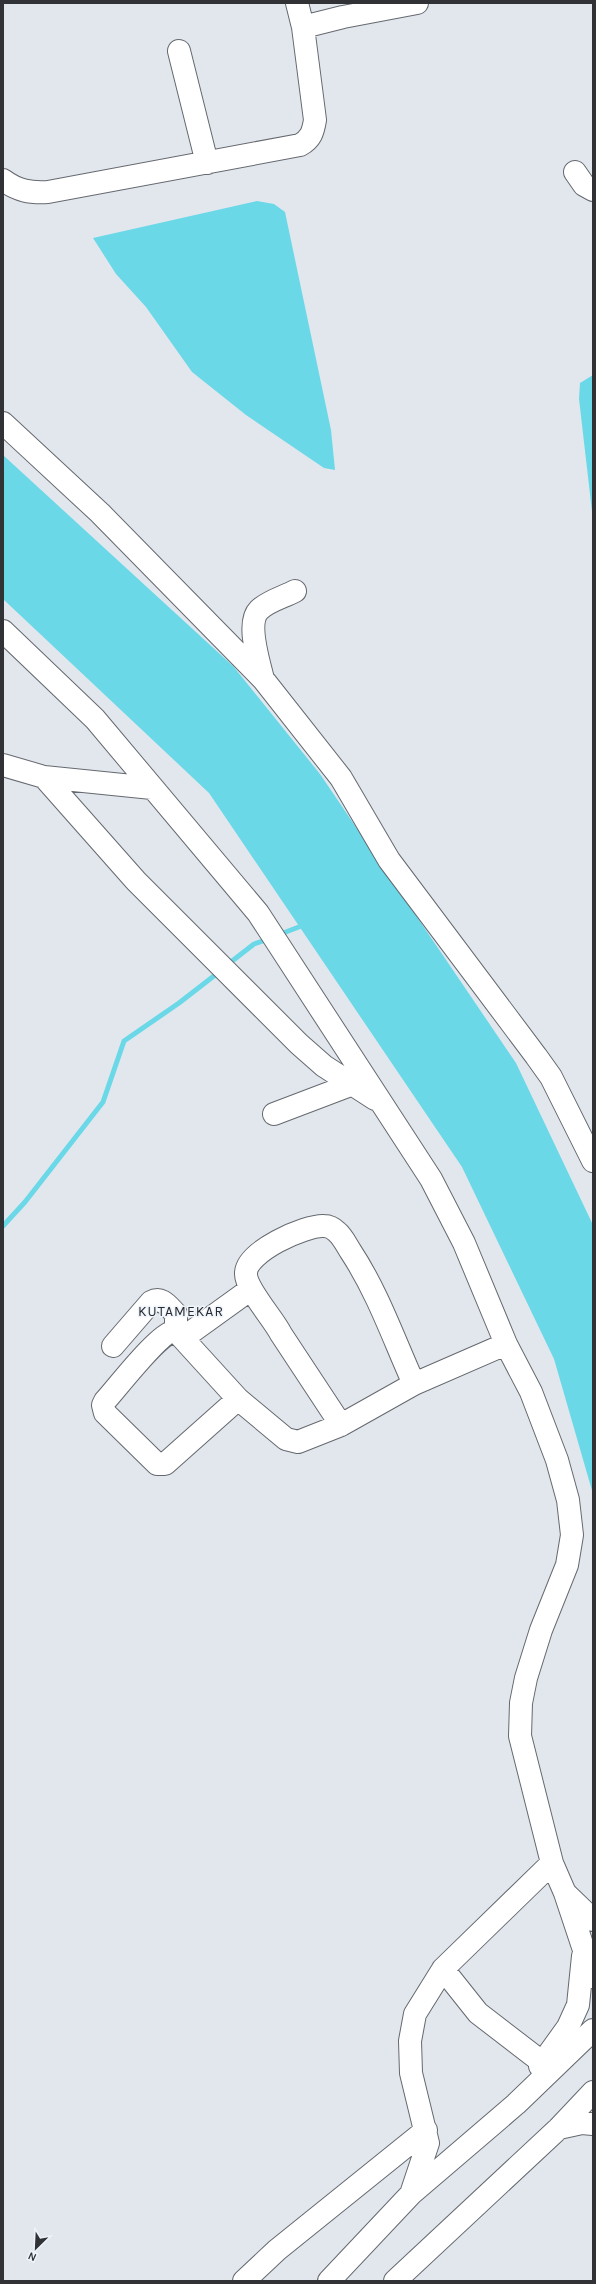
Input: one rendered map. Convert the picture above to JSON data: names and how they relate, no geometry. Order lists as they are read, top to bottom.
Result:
{
  "districts": ["KUTAMEKAR"],
  "north": "bottom left"
}
